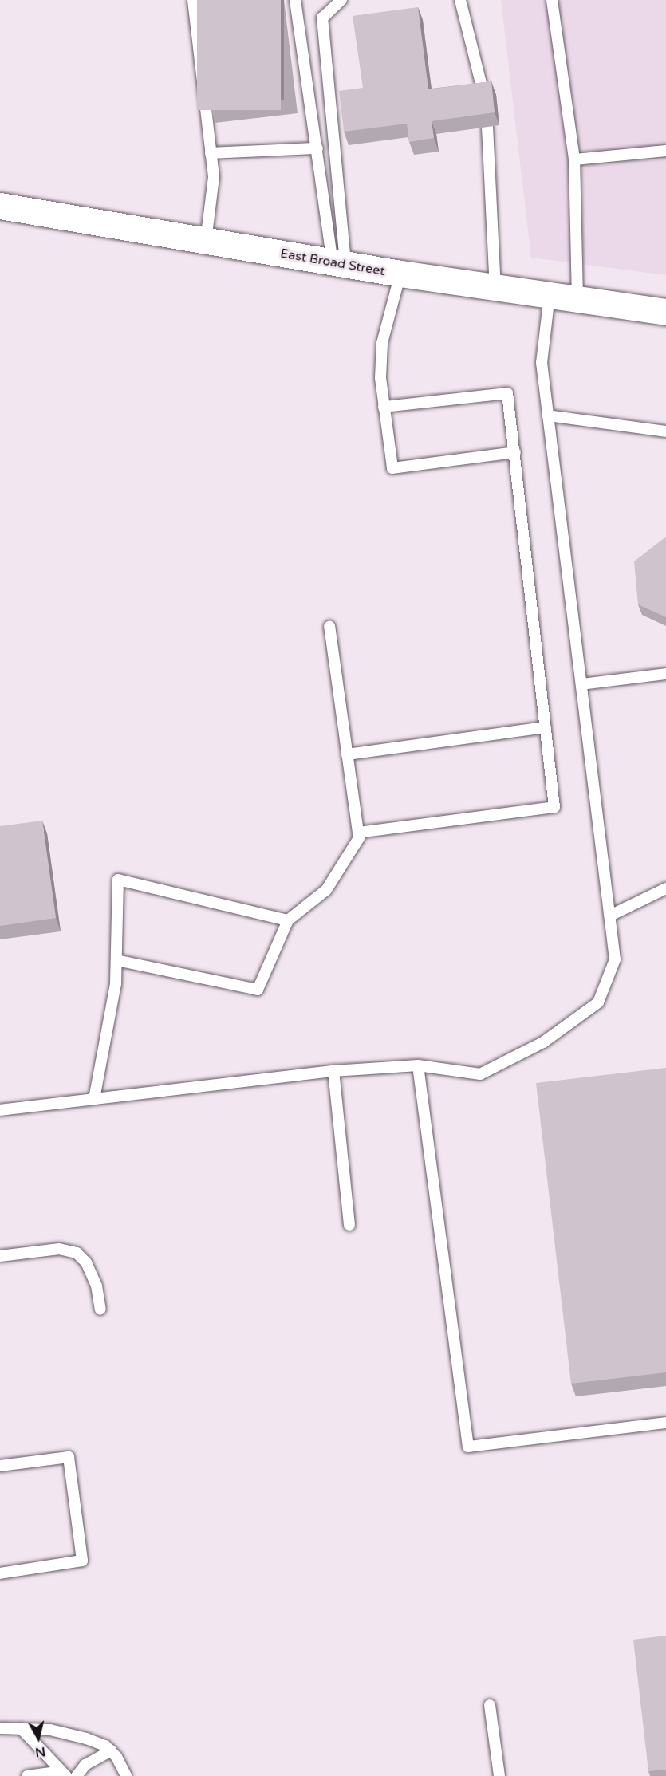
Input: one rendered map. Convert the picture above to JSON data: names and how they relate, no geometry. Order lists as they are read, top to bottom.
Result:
{
  "streets": {
    "street": ["East Broad Street"]
  },
  "north": "bottom"
}
